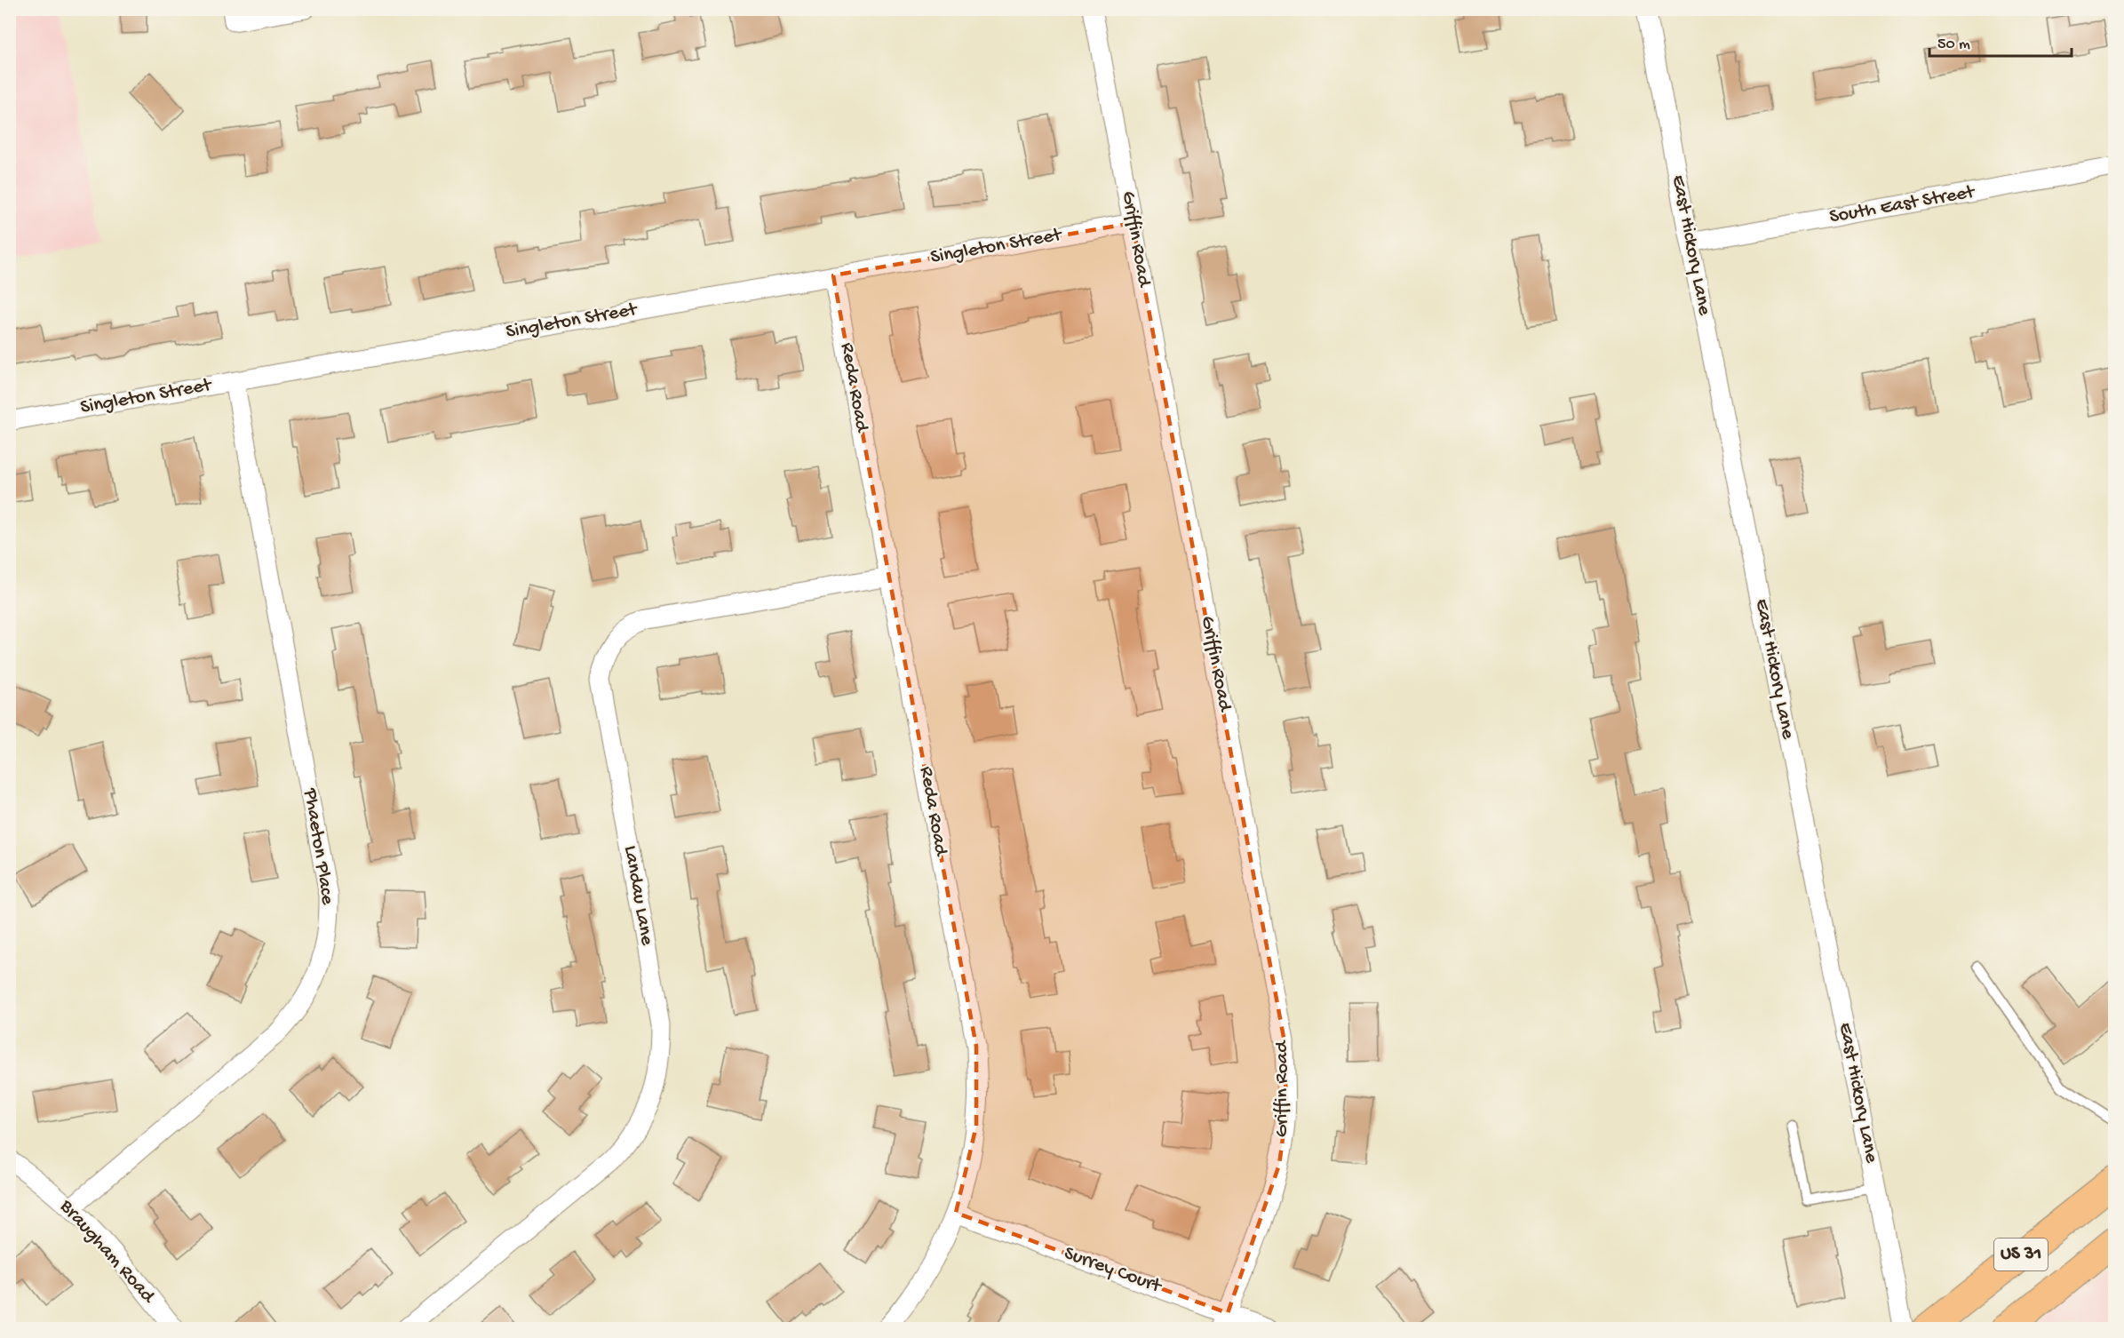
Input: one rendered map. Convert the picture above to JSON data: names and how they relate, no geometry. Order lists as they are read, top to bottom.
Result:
{
  "streets": {
    "main road": ["US 31"],
    "street": [
      "South East Street",
      "Griffin Road",
      "East Hickory Lane",
      "Singleton Street",
      "Reda Road",
      "Phaeton Place",
      "Landau Lane",
      "Braugham Road",
      "Surrey Court"
    ]
  },
  "crossings": [
    ["South East Street", "East Hickory Lane"],
    ["Griffin Road", "Singleton Street"],
    ["Griffin Road", "Surrey Court"],
    ["Singleton Street", "Reda Road"],
    ["Singleton Street", "Phaeton Place"],
    ["Reda Road", "Landau Lane"],
    ["Reda Road", "Surrey Court"],
    ["Phaeton Place", "Braugham Road"]
  ],
  "scale_bar": "50 m"
}
